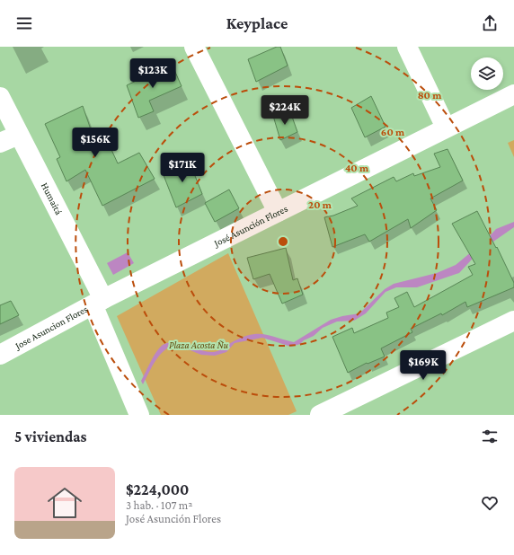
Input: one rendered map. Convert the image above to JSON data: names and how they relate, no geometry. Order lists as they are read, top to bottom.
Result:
{
  "streets": {
    "street": ["Humaitá", "José Asunción Flores", "Jose Asuncion Flores"]
  },
  "crossings": [
    ["Humaitá", "José Asunción Flores"],
    ["Humaitá", "Jose Asuncion Flores"],
    ["José Asunción Flores", "Jose Asuncion Flores"]
  ],
  "parks": ["Plaza Acosta Ñu"],
  "page": {
    "header": "Keyplace",
    "price": [
      "$123K",
      "$224K",
      "$156K",
      "$171K",
      "$169K"
    ],
    "heading": "5 viviendas",
    "list": [
      {
        "name": "$224,000",
        "note": "3 hab. · 107 m² · José Asunción Flores"
      }
    ]
  },
  "rings": [
    "80 m",
    "60 m",
    "40 m",
    "20 m"
  ]
}
